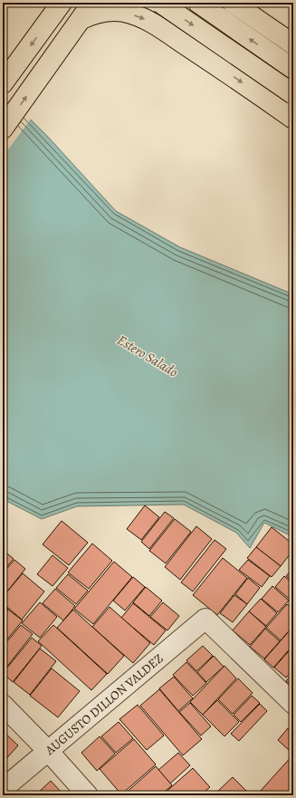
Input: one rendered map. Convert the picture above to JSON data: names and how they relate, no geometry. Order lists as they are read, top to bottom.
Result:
{
  "streets": {
    "street": ["AUGUSTO DILLON VALDEZ"]
  },
  "water": ["Estero Salado"]
}
